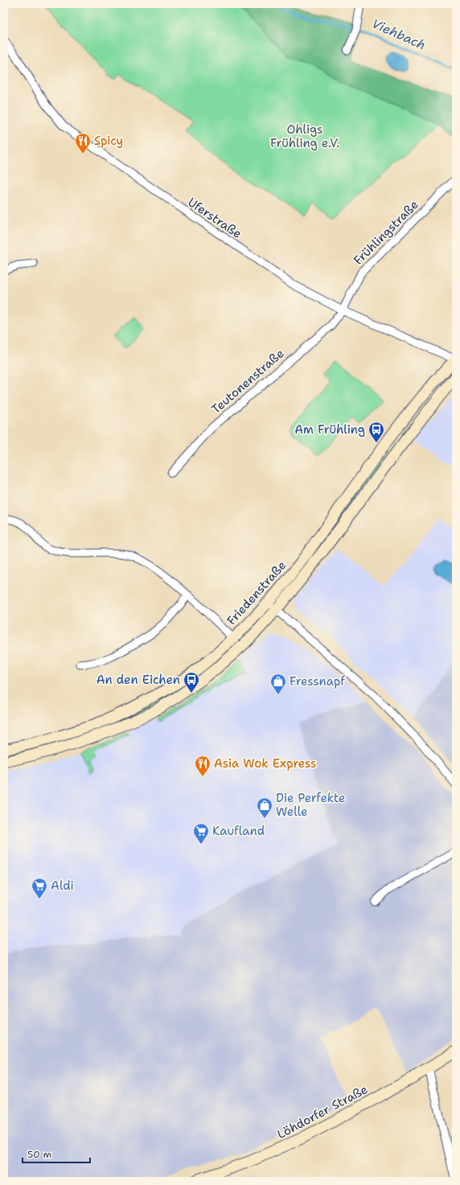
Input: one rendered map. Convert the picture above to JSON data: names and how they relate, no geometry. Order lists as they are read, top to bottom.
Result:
{
  "streets": {
    "main road": ["Friedenstraße", "Löhdorfer Straße"],
    "street": ["Uferstraße", "Frühlingstraße", "Teutonenstraße"]
  },
  "crossings": [
    ["Uferstraße", "Frühlingstraße"],
    ["Uferstraße", "Teutonenstraße"],
    ["Uferstraße", "Friedenstraße"],
    ["Frühlingstraße", "Teutonenstraße"]
  ],
  "water": ["Viehbach"],
  "parks": ["Ohligs Frühling e.V."],
  "places": {
    "restaurant": ["Spicy", "Asia Wok Express"],
    "bus stop": ["Am Frühling", "An den Eichen"],
    "shop": ["Fressnapf", "Die Perfekte Welle"],
    "supermarket": ["Kaufland", "Aldi"]
  },
  "scale_bar": "50 m"
}
